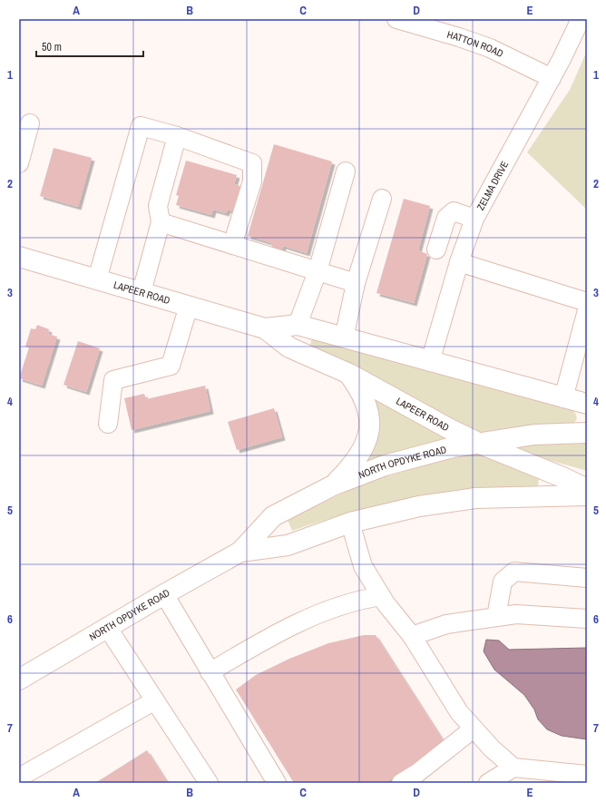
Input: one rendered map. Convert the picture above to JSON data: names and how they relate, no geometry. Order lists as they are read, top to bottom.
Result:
{
  "streets": {
    "main road": ["LAPEER ROAD", "NORTH OPDYKE ROAD"],
    "street": ["HATTON ROAD", "ZELMA DRIVE"]
  },
  "crossings": [
    ["HATTON ROAD", "ZELMA DRIVE"],
    ["ZELMA DRIVE", "LAPEER ROAD"],
    ["LAPEER ROAD", "NORTH OPDYKE ROAD"]
  ],
  "scale_bar": "50 m",
  "grid": {
    "columns": [
      "A",
      "B",
      "C",
      "D",
      "E"
    ],
    "rows": [
      "1",
      "2",
      "3",
      "4",
      "5",
      "6",
      "7"
    ]
  }
}
